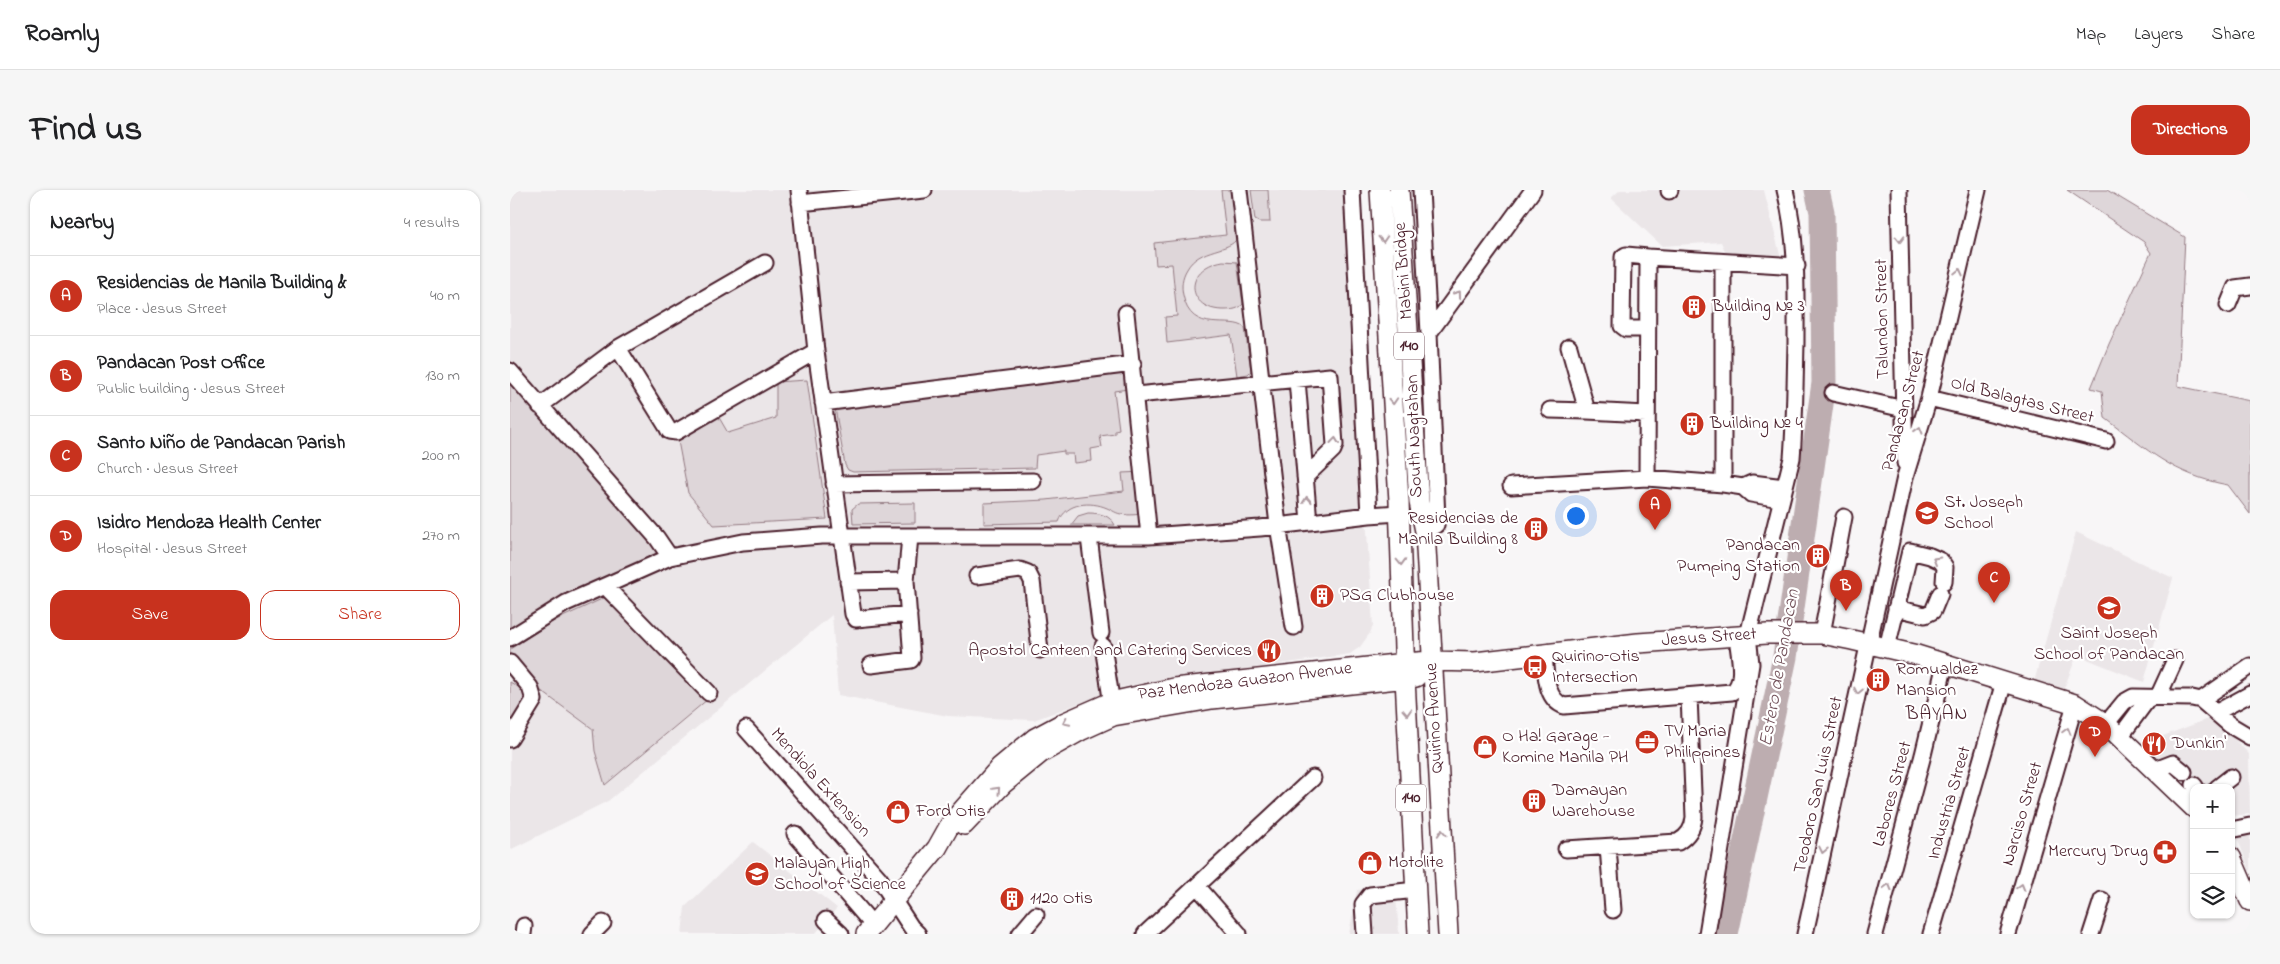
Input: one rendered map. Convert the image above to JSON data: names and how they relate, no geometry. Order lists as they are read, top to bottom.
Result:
{
  "streets": {
    "main road": [
      "Mabini Bridge",
      "140",
      "Jesus Street",
      "Paz Mendoza Guazon Avenue",
      "Quirino Avenue"
    ],
    "street": [
      "Talundon Street",
      "Old Balagtas Street",
      "Pandacan Street",
      "South Nagtahan",
      "Mendiola Extension",
      "Teodoro San Luis Street",
      "Labores Street",
      "Industria Street",
      "Narciso Street"
    ]
  },
  "crossings": [
    ["Mabini Bridge", "Quirino Avenue"],
    ["Talundon Street", "Pandacan Street"],
    ["Old Balagtas Street", "Pandacan Street"],
    ["Pandacan Street", "Jesus Street"],
    ["Pandacan Street", "Teodoro San Luis Street"],
    ["South Nagtahan", "Quirino Avenue"],
    ["Jesus Street", "Paz Mendoza Guazon Avenue"],
    ["Jesus Street", "Quirino Avenue"],
    ["Jesus Street", "Teodoro San Luis Street"],
    ["Jesus Street", "Labores Street"],
    ["Jesus Street", "Industria Street"],
    ["Jesus Street", "Narciso Street"],
    ["Paz Mendoza Guazon Avenue", "Quirino Avenue"],
    ["Paz Mendoza Guazon Avenue", "Mendiola Extension"]
  ],
  "one_way": ["Pandacan Street", "Labores Street", "Narciso Street"],
  "districts": ["BAYAN"],
  "water": ["Estero de Pandacan"],
  "places": {
    "building": [
      "Building № 3",
      "Building № 4",
      "Residencias de Manila Building 8",
      "Pandacan Pumping Station",
      "PSG Clubhouse",
      "Romualdez Mansion",
      "Damayan Warehouse",
      "1120 Otis"
    ],
    "school or university": ["St. Joseph School", "Saint Joseph School of Pandacan", "Malayan High School of Science"],
    "restaurant": ["Apostol Canteen and Catering Services", "Dunkin'"],
    "bus stop": ["Quirino–Otis Intersection"],
    "office": ["TV Maria Philippines"],
    "shop": ["O Ha! Garage - Komine Manila PH", "Ford Otis", "Motolite"],
    "pharmacy": ["Mercury Drug"]
  },
  "page": {
    "header": "Roamly",
    "nav": ["Map", "Layers", "Share"],
    "title": "Find us",
    "buttons": [
      "Directions",
      ["Save", "Share"]
    ],
    "heading": ["Nearby", "4 results"],
    "list": [
      {
        "mark": "A",
        "name": "Residencias de Manila Building &",
        "note": "Place · Jesus Street",
        "value": "40 m"
      },
      {
        "mark": "B",
        "name": "Pandacan Post Office",
        "note": "Public building · Jesus Street",
        "value": "130 m"
      },
      {
        "mark": "C",
        "name": "Santo Niño de Pandacan Parish",
        "note": "Church · Jesus Street",
        "value": "200 m"
      },
      {
        "mark": "D",
        "name": "Isidro Mendoza Health Center",
        "note": "Hospital · Jesus Street",
        "value": "270 m"
      }
    ],
    "pins": [
      "A",
      "C",
      "B",
      "D"
    ],
    "map_buttons": ["+", "−"]
  }
}
